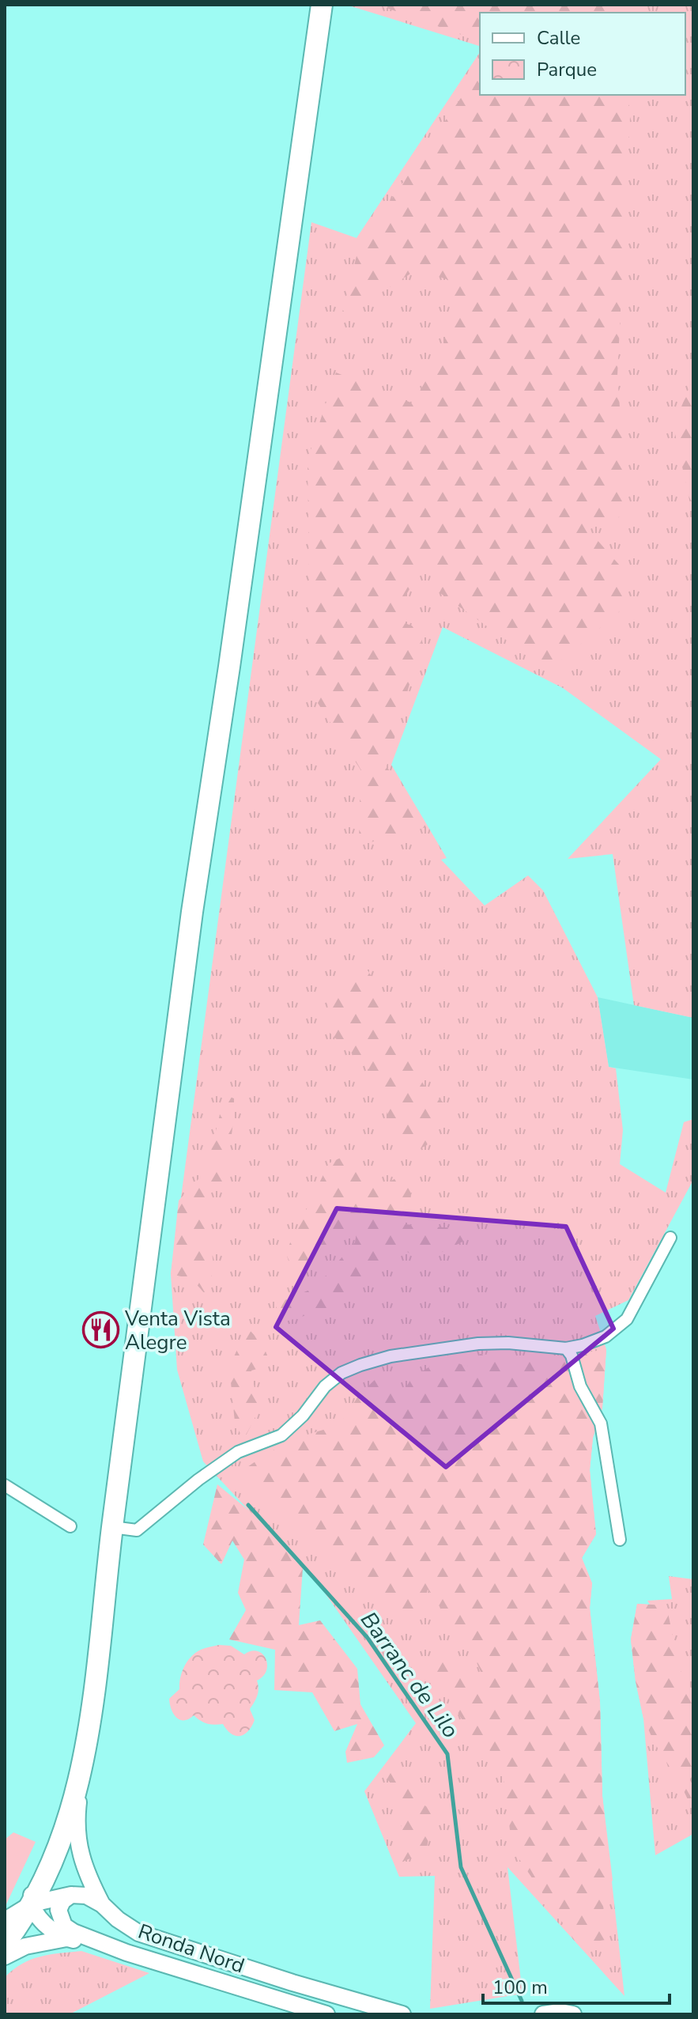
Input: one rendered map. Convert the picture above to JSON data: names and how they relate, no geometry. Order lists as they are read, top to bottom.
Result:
{
  "streets": {
    "main road": ["Ronda Nord"]
  },
  "water": ["Barranc de Lilo"],
  "places": {
    "restaurant": ["Venta Vista Alegre"]
  },
  "legend": ["Calle", "Parque"],
  "scale_bar": "100 m"
}
